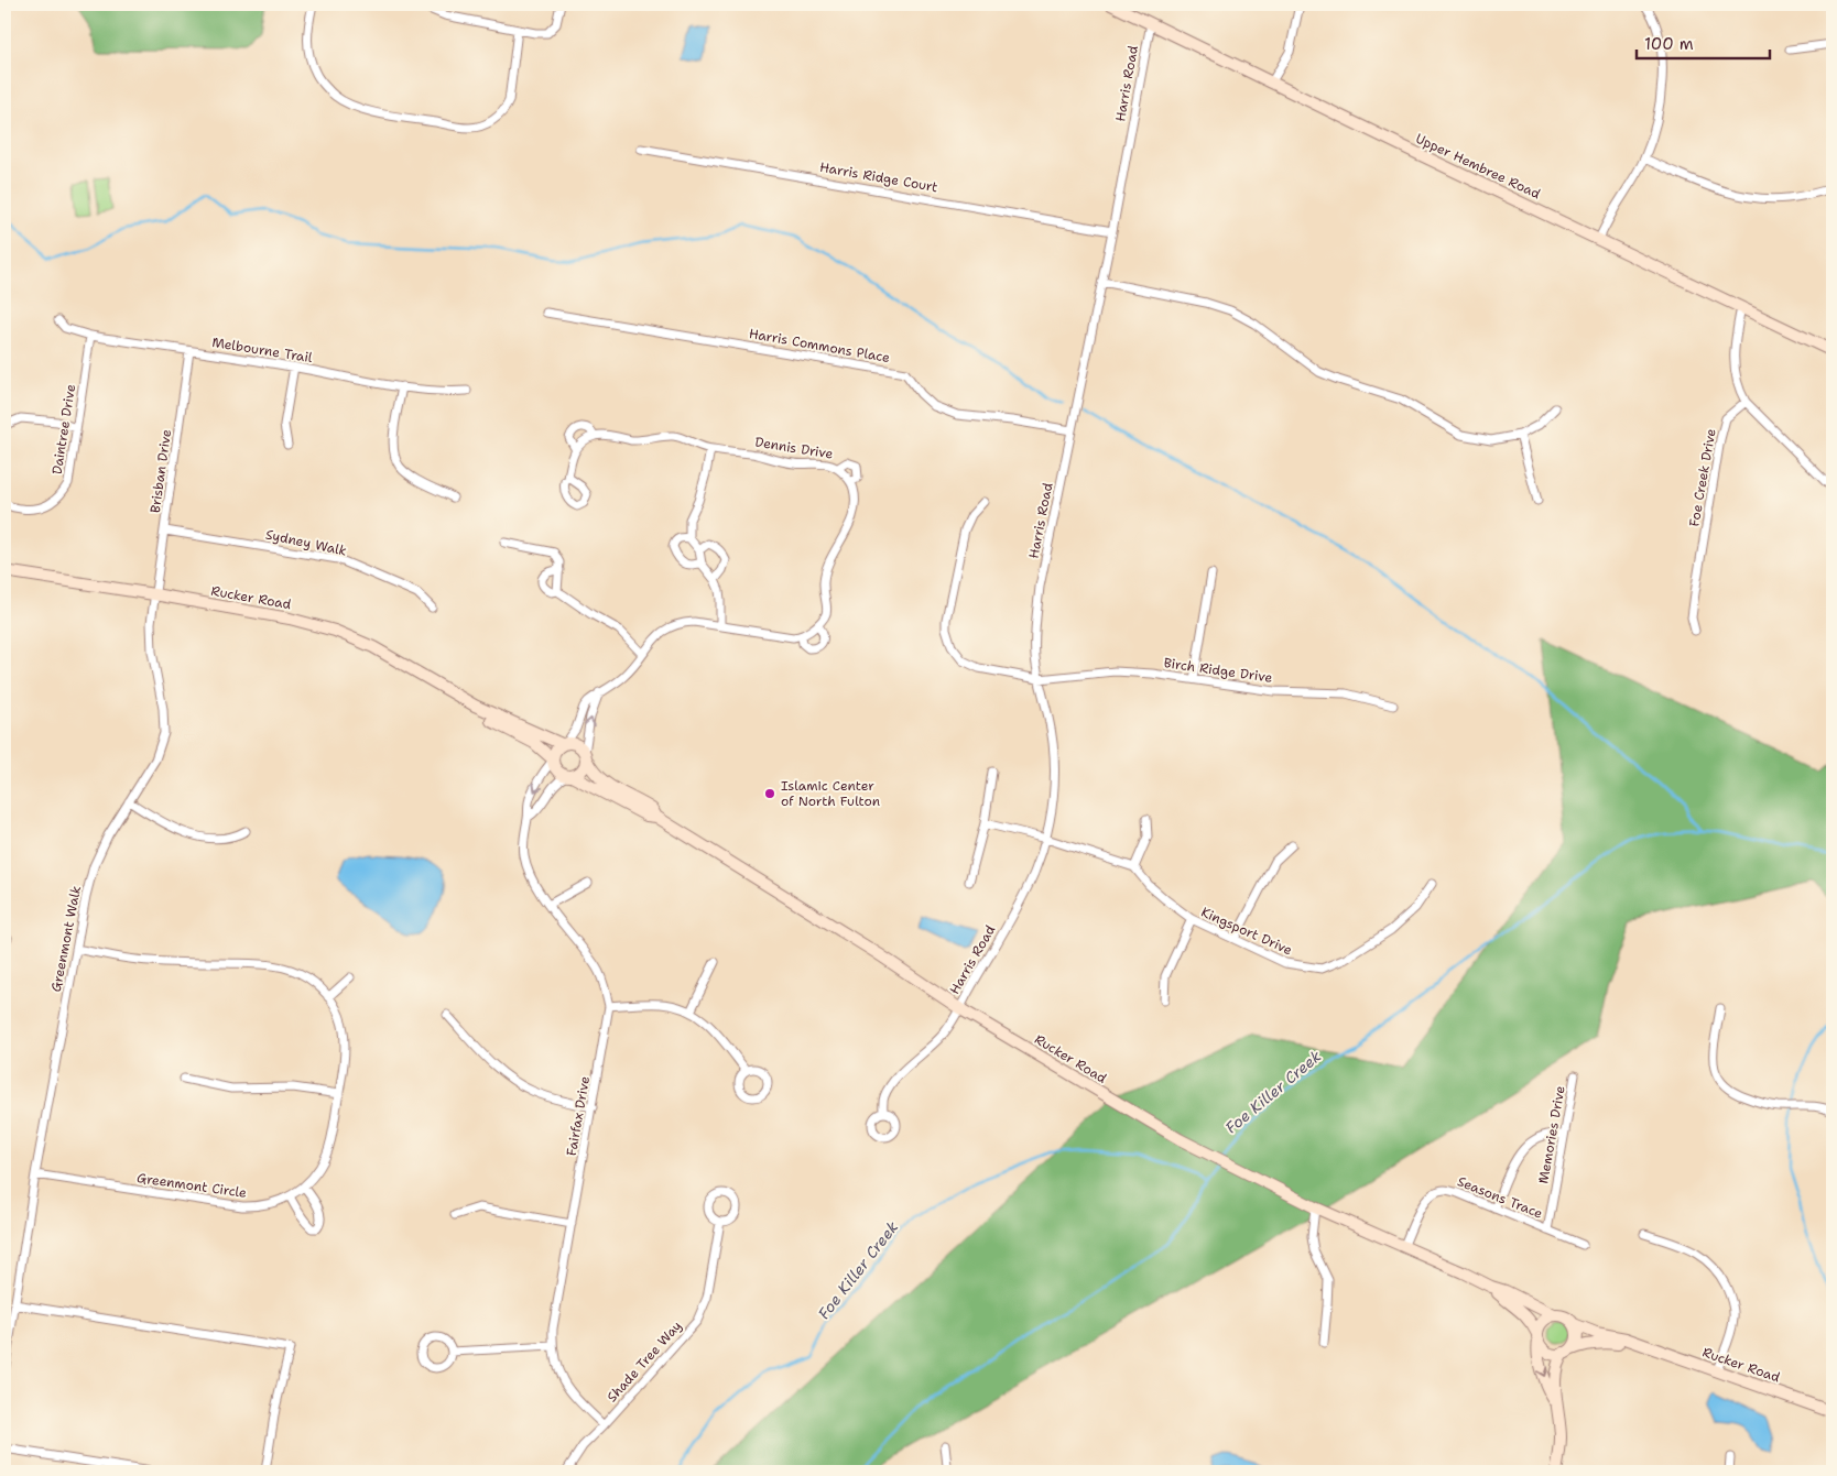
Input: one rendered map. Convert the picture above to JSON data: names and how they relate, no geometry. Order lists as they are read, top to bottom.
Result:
{
  "streets": {
    "main road": ["Upper Hembree Road", "Rucker Road"],
    "street": [
      "Harris Road",
      "Harris Ridge Court",
      "Harris Commons Place",
      "Melbourne Trail",
      "Daintree Drive",
      "Dennis Drive",
      "Brisban Drive",
      "Foe Creek Drive",
      "Sydney Walk",
      "Birch Ridge Drive",
      "Kingsport Drive",
      "Greenmont Walk",
      "Fairfax Drive",
      "Memories Drive",
      "Greenmont Circle",
      "Seasons Trace",
      "Shade Tree Way"
    ]
  },
  "crossings": [
    ["Harris Road", "Upper Hembree Road"],
    ["Harris Road", "Harris Ridge Court"],
    ["Harris Road", "Harris Commons Place"],
    ["Harris Road", "Rucker Road"],
    ["Harris Road", "Birch Ridge Drive"],
    ["Melbourne Trail", "Daintree Drive"],
    ["Melbourne Trail", "Brisban Drive"],
    ["Brisban Drive", "Sydney Walk"],
    ["Brisban Drive", "Rucker Road"],
    ["Brisban Drive", "Greenmont Walk"],
    ["Rucker Road", "Greenmont Walk"],
    ["Rucker Road", "Fairfax Drive"],
    ["Rucker Road", "Seasons Trace"],
    ["Greenmont Walk", "Greenmont Circle"],
    ["Fairfax Drive", "Shade Tree Way"],
    ["Memories Drive", "Seasons Trace"]
  ],
  "water": ["Foe Killer Creek"],
  "places": ["Islamic Center of North Fulton"],
  "scale_bar": "100 m"
}
